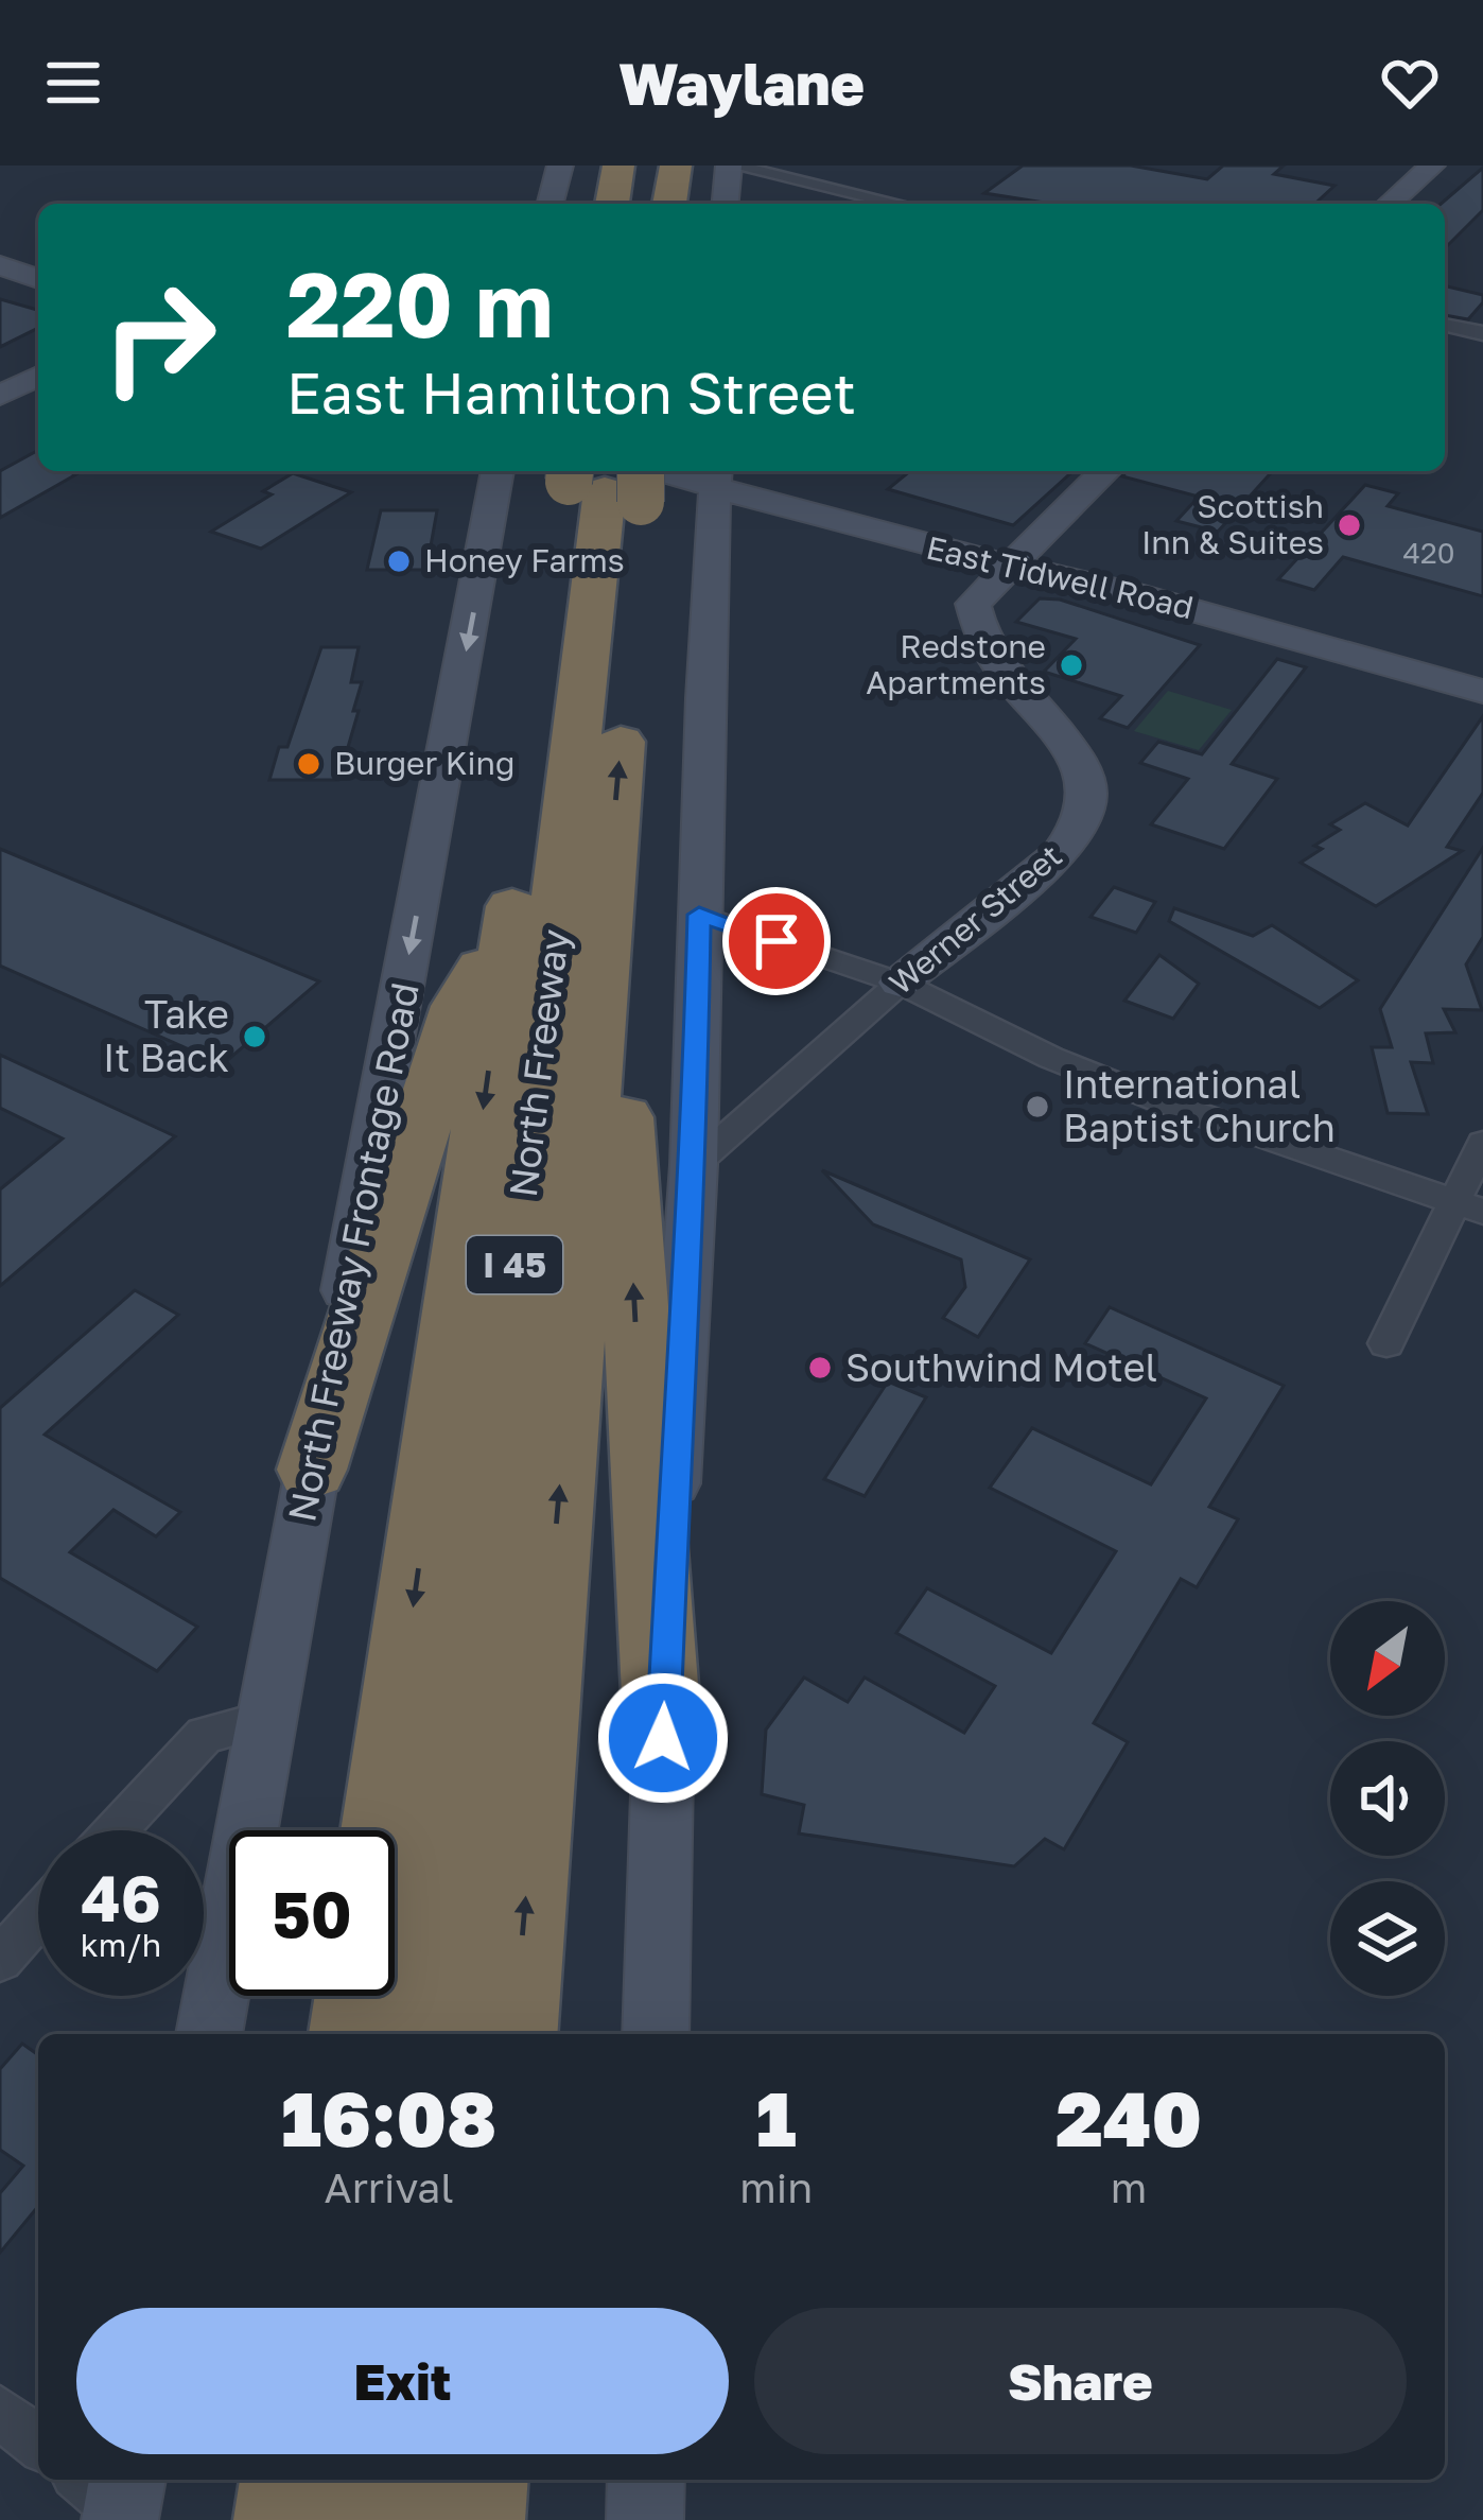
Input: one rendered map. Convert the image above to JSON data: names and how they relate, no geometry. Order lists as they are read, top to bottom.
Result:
{
  "streets": {
    "highway": ["North Freeway", "I 45"],
    "main road": ["East Tidwell Road", "Werner Street", "North Freeway Frontage Road"]
  },
  "crossings": [
    ["East Tidwell Road", "Werner Street"],
    ["East Tidwell Road", "North Freeway"]
  ],
  "places": [
    "Scottish Inn & Suites",
    "Honey Farms",
    "Redstone Apartments",
    "Burger King",
    "Take It Back",
    "International Baptist Church",
    "Southwind Motel"
  ],
  "house_numbers": ["420"],
  "north": "bottom left",
  "page": {
    "header": "Waylane",
    "turn": ["220 m", "East Hamilton Street"],
    "speed": "46 km/h",
    "limit": "50",
    "eta": [
      "16:08",
      "Arrival",
      "1",
      "min",
      "240",
      "m"
    ],
    "buttons": ["Exit", "Share"]
  }
}
